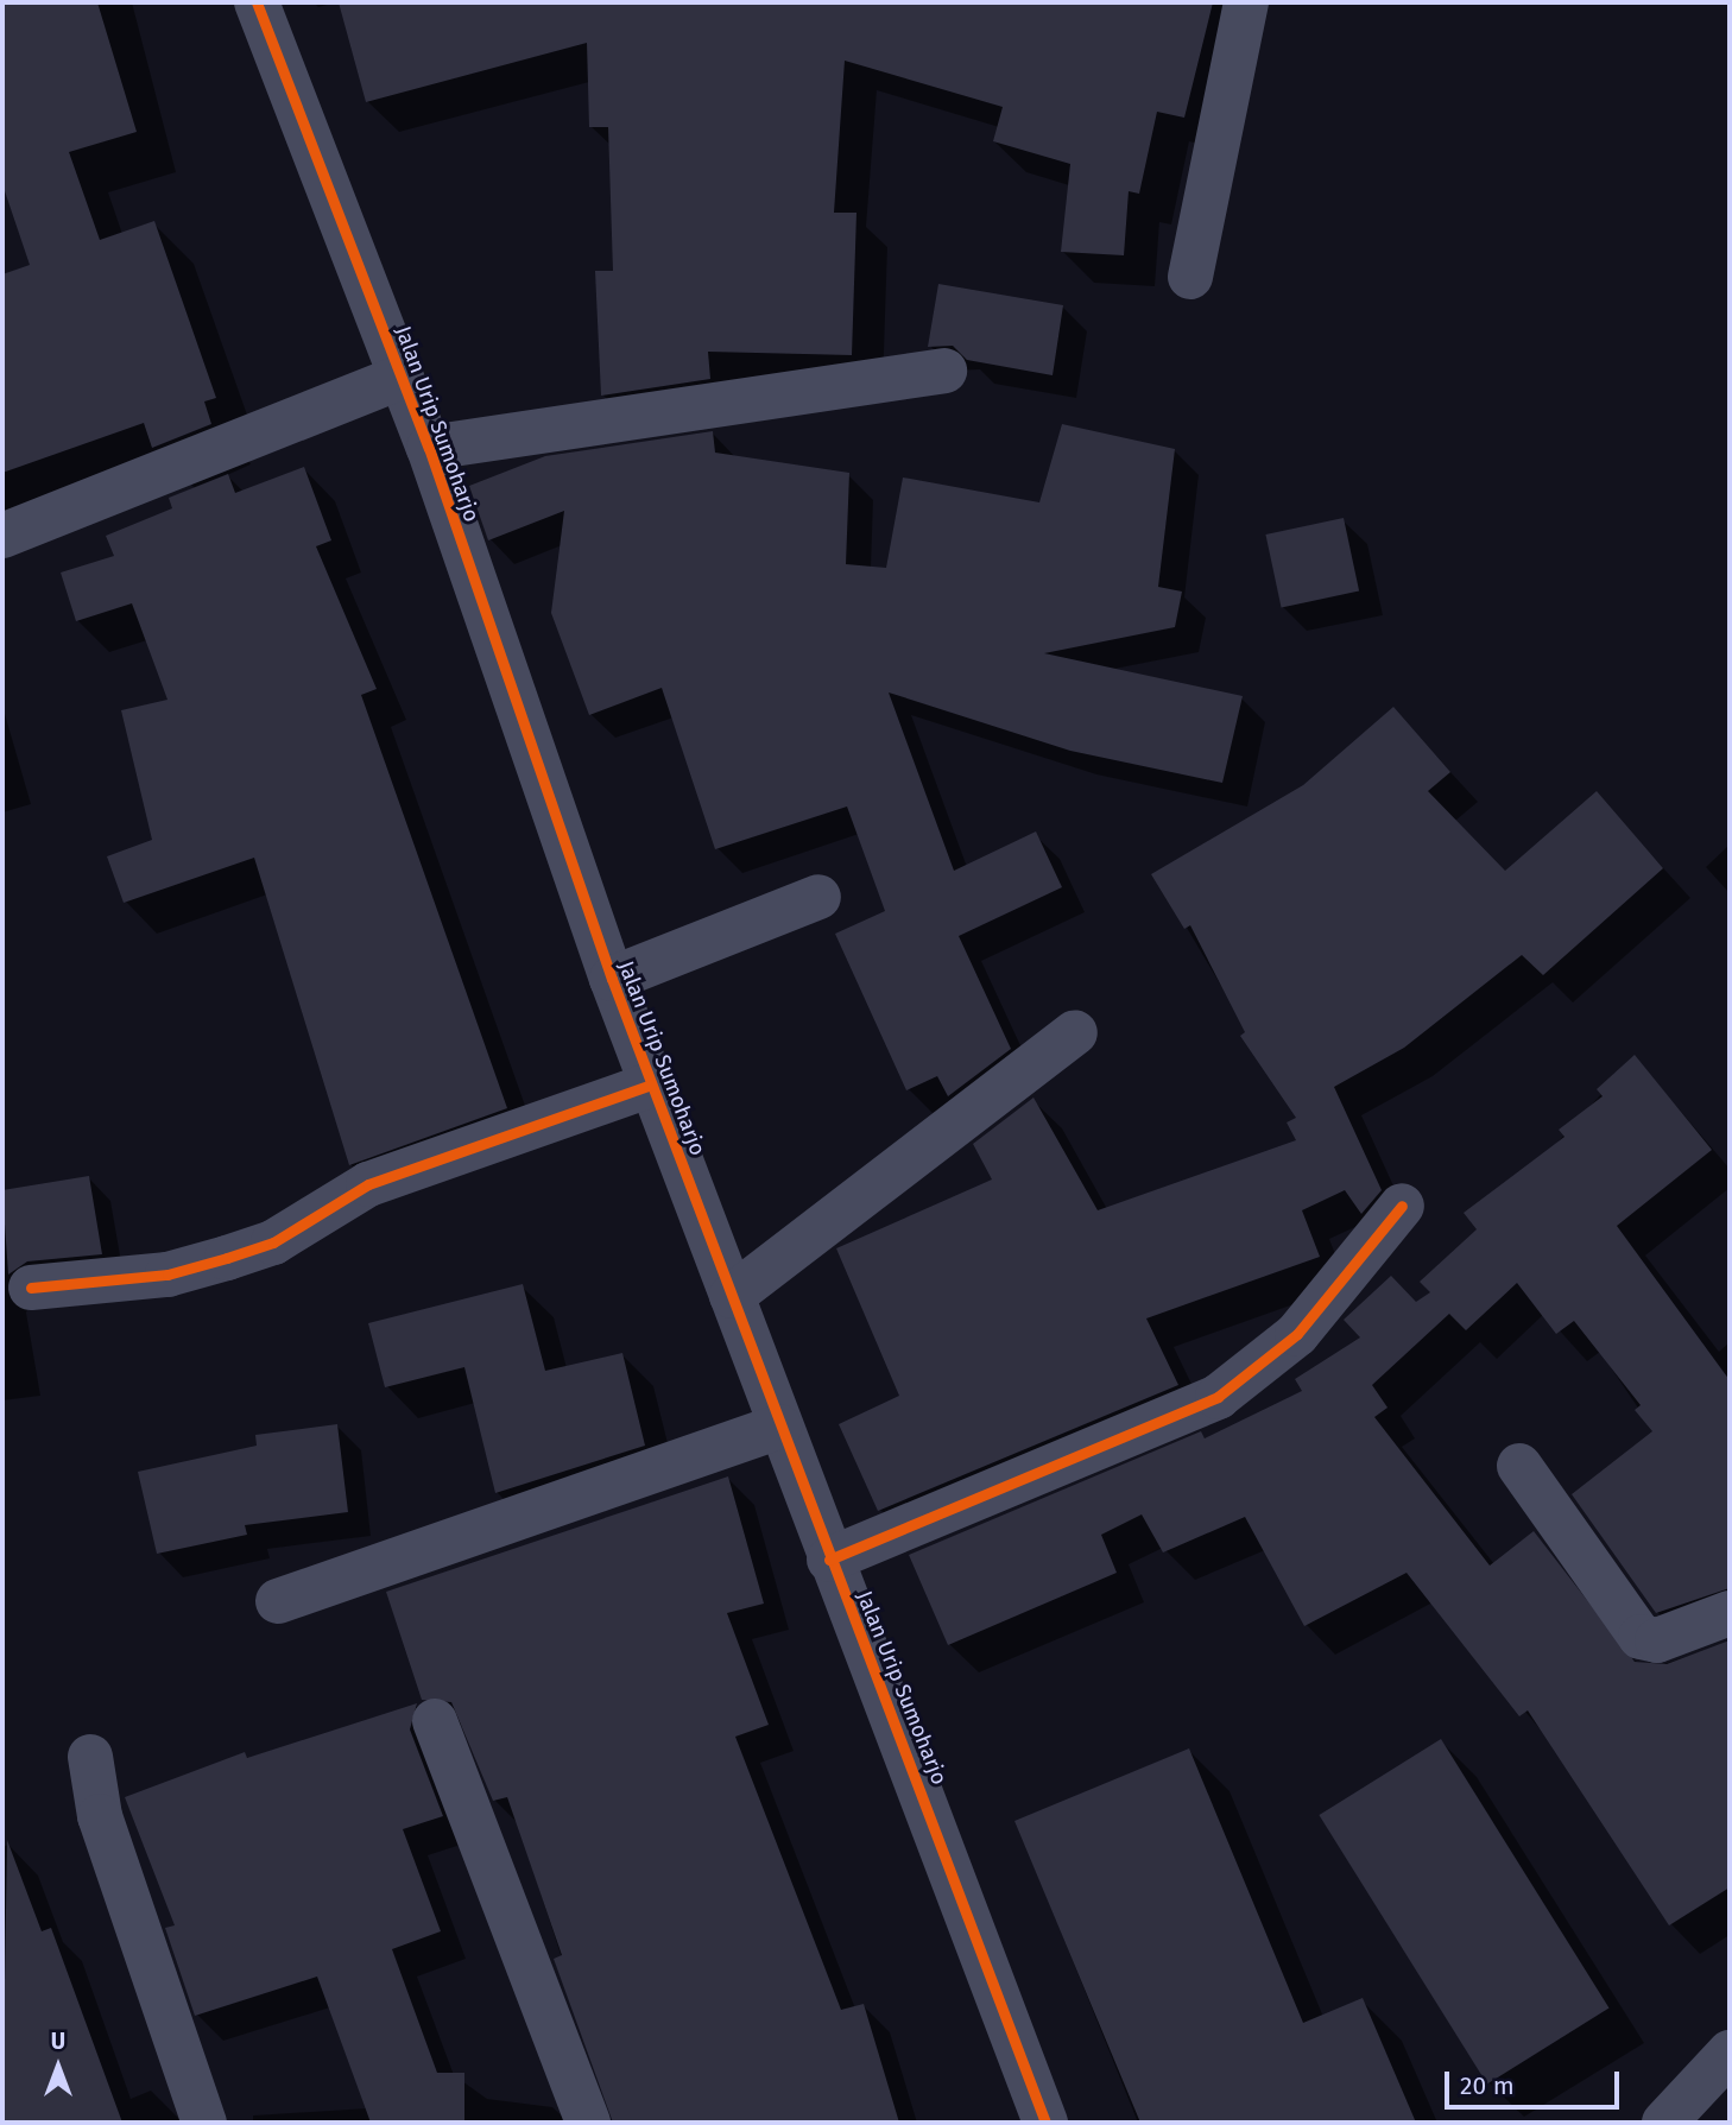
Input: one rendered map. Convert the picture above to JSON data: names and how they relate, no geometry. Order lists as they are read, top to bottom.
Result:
{
  "streets": {
    "street": ["Jalan Urip Sumoharjo"]
  },
  "scale_bar": "20 m",
  "north": "top"
}
